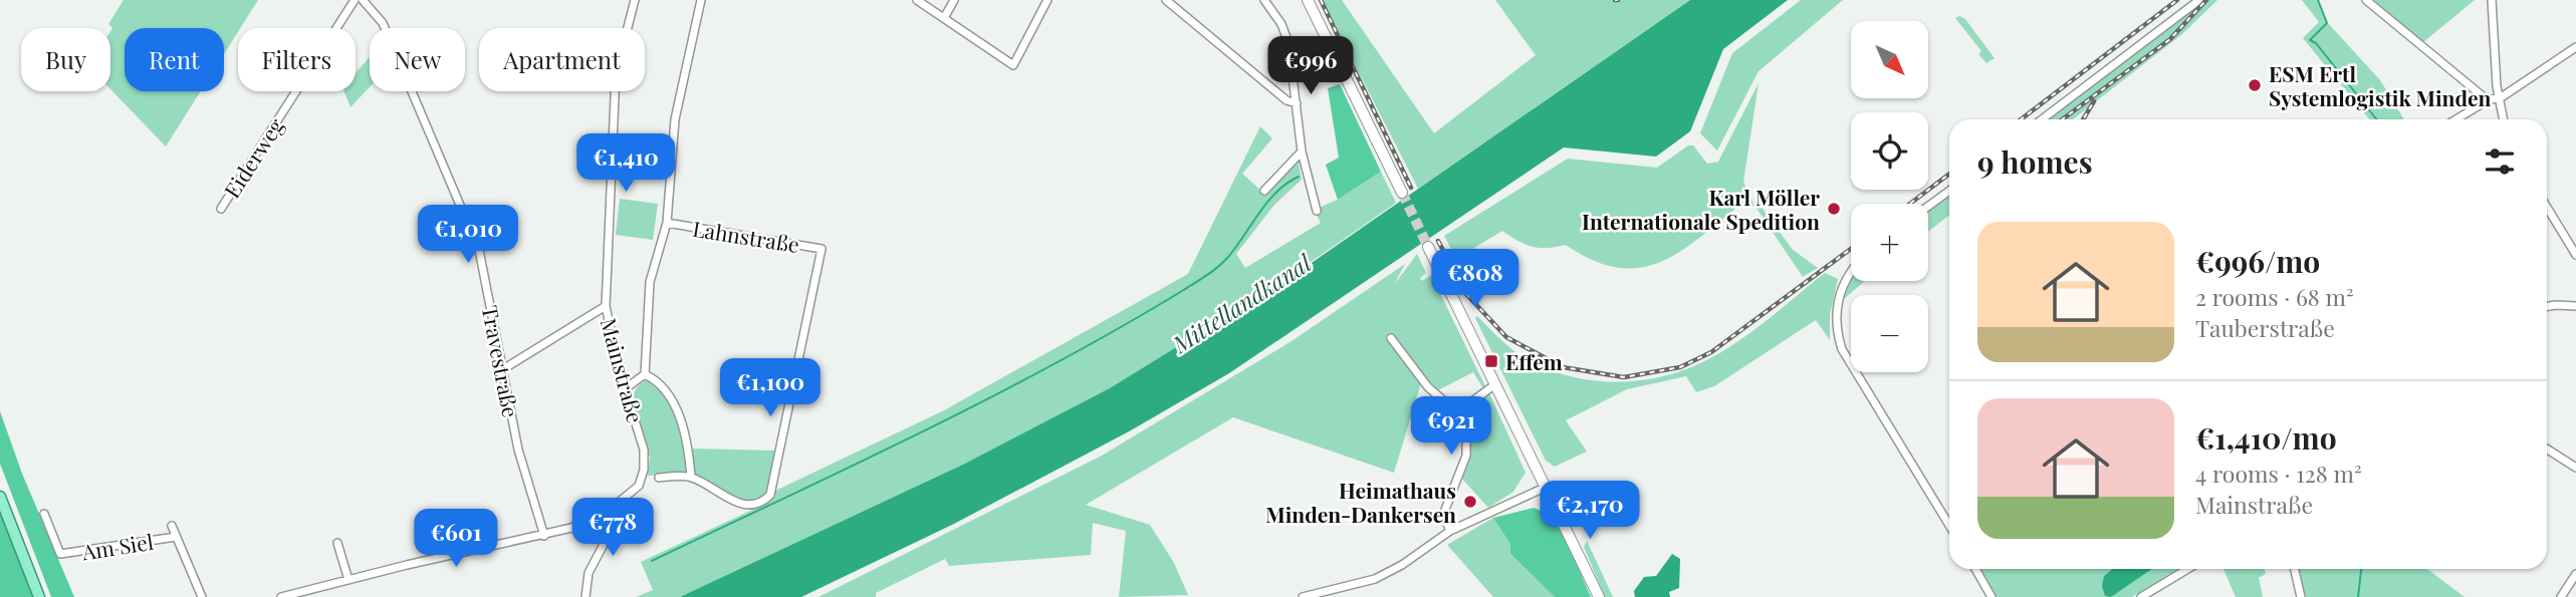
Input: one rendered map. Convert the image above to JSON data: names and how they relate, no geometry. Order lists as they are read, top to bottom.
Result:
{
  "streets": {
    "street": [
      "Eiderweg",
      "Lahnstraße",
      "Travestraße",
      "Mainstraße",
      "Am Siel"
    ]
  },
  "water": ["Mittellandkanal"],
  "places": {
    "other": ["ESM Ertl Systemlogistik Minden", "Karl Möller Internationale Spedition", "Heimathaus Minden-Dankersen"],
    "transit": ["Effem"]
  },
  "north": "bottom right",
  "page": {
    "map_buttons": ["+", "−"],
    "chip": [
      "Buy",
      "Rent",
      "Filters",
      "New",
      "Apartment"
    ],
    "price": [
      "€996",
      "€1,410",
      "€1,010",
      "€808",
      "€1,100",
      "€921",
      "€2,170",
      "€778",
      "€601"
    ],
    "heading": "9 homes",
    "list": [
      {
        "name": "€996/mo",
        "note": "2 rooms · 68 m² · Tauberstraße"
      },
      {
        "name": "€1,410/mo",
        "note": "4 rooms · 128 m² · Mainstraße"
      }
    ]
  }
}
